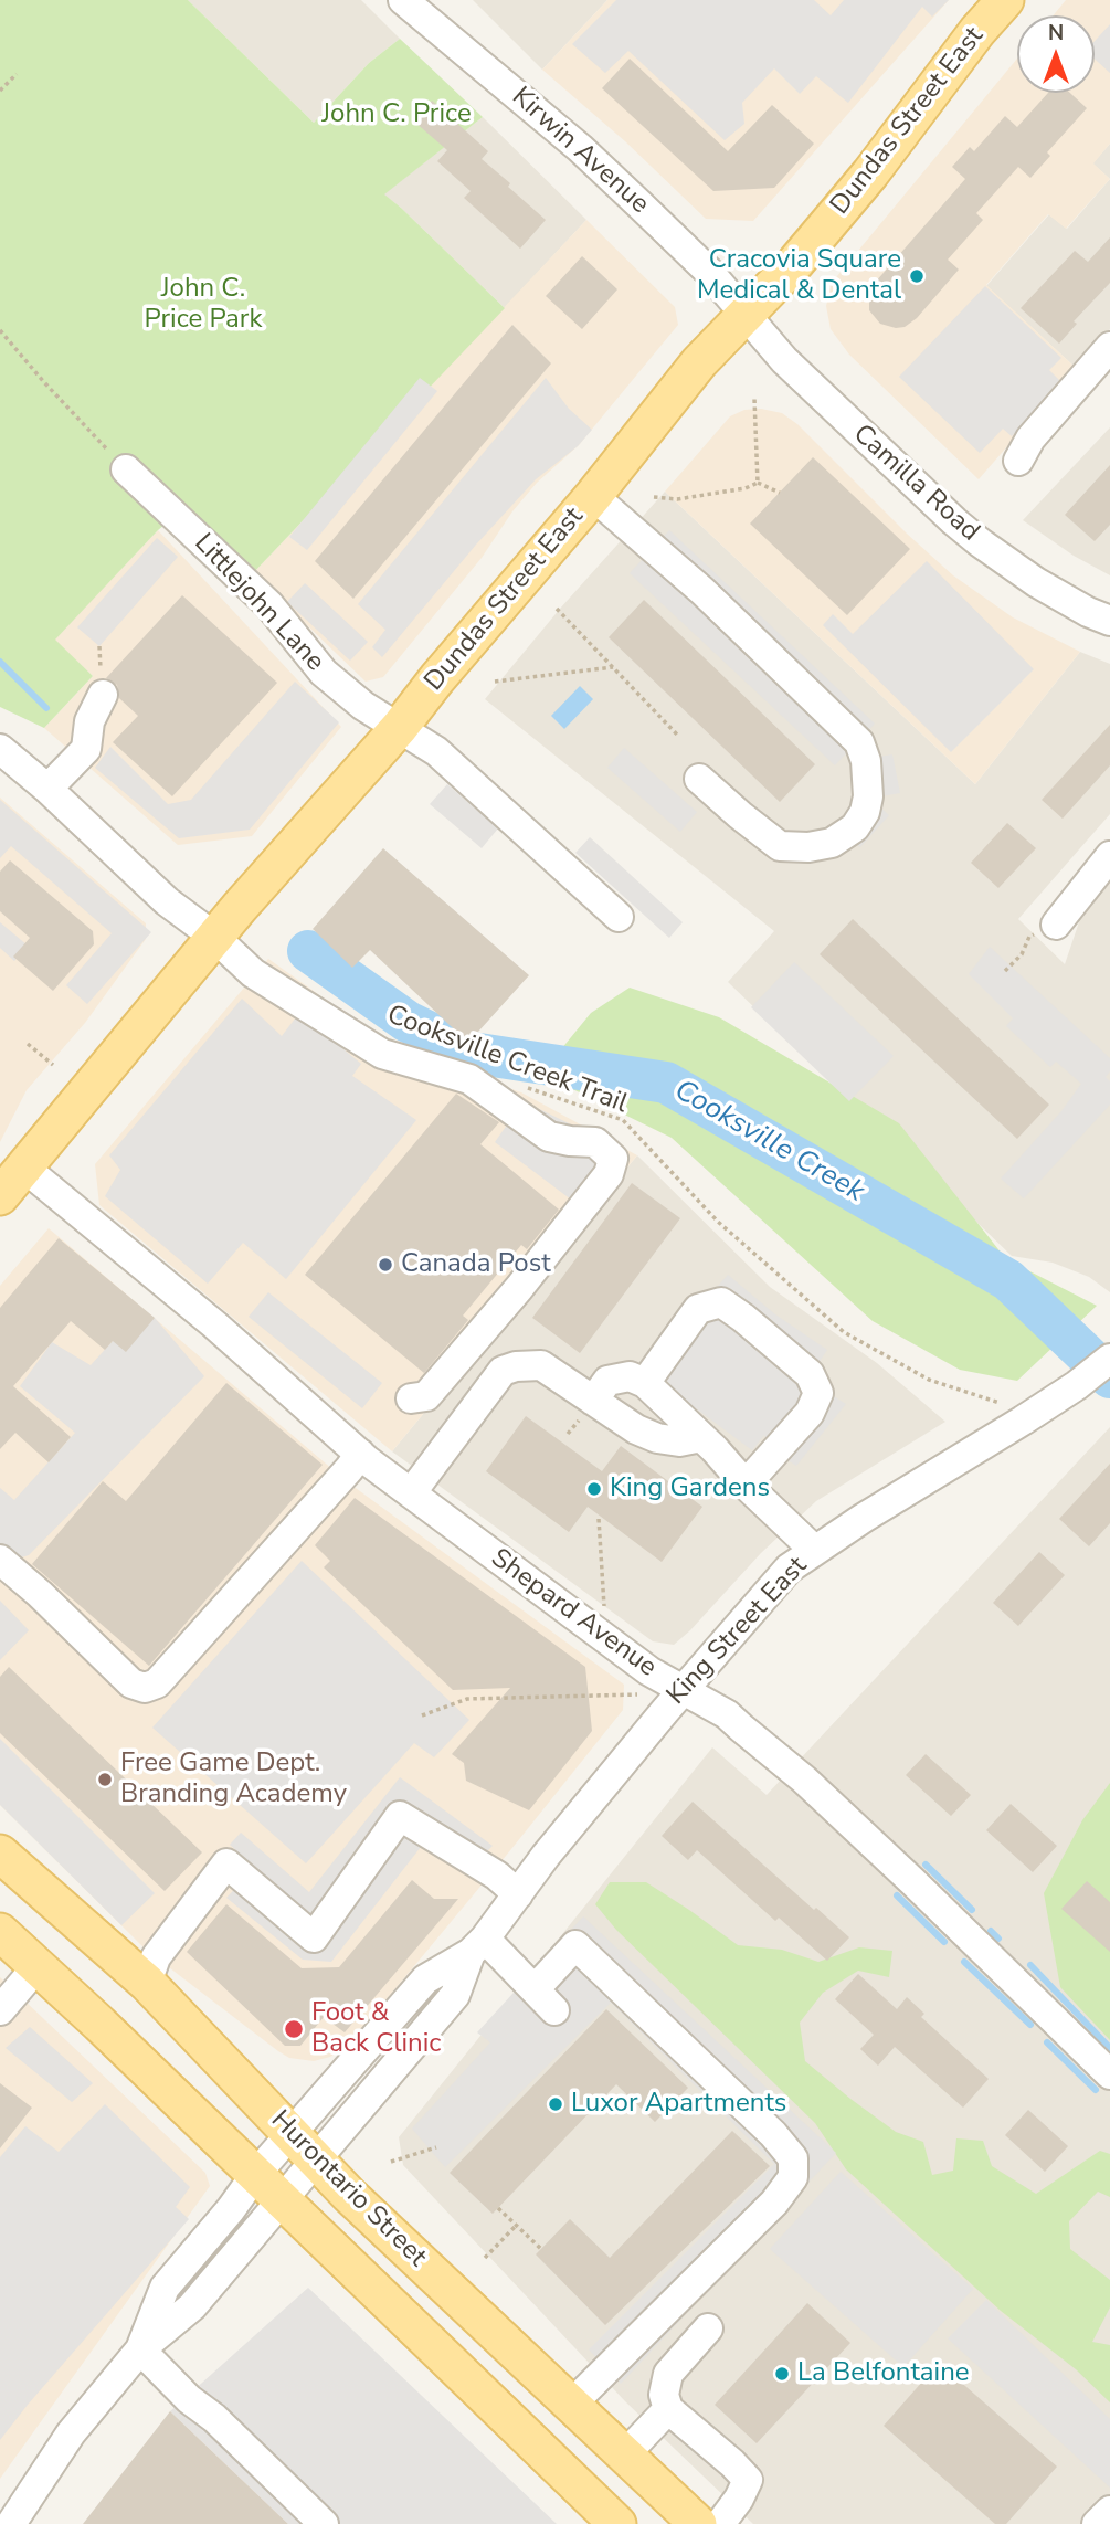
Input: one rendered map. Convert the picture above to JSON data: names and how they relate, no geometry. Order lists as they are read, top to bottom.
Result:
{
  "streets": {
    "main road": ["Dundas Street East", "Hurontario Street"],
    "street": [
      "Kirwin Avenue",
      "Camilla Road",
      "Littlejohn Lane",
      "Shepard Avenue",
      "King Street East"
    ],
    "path": ["Cooksville Creek Trail"]
  },
  "crossings": [
    ["Dundas Street East", "Kirwin Avenue"],
    ["Dundas Street East", "Camilla Road"],
    ["Dundas Street East", "Littlejohn Lane"],
    ["Dundas Street East", "Shepard Avenue"],
    ["Kirwin Avenue", "Camilla Road"],
    ["Cooksville Creek Trail", "King Street East"],
    ["Shepard Avenue", "King Street East"],
    ["King Street East", "Hurontario Street"]
  ],
  "water": ["Cooksville Creek"],
  "parks": ["John C. Price", "John C. Price Park"],
  "places": [
    "Cracovia Square Medical & Dental",
    "Canada Post",
    "King Gardens",
    "Free Game Dept. Branding Academy",
    "Foot & Back Clinic",
    "Luxor Apartments",
    "La Belfontaine"
  ],
  "north": "top"
}
